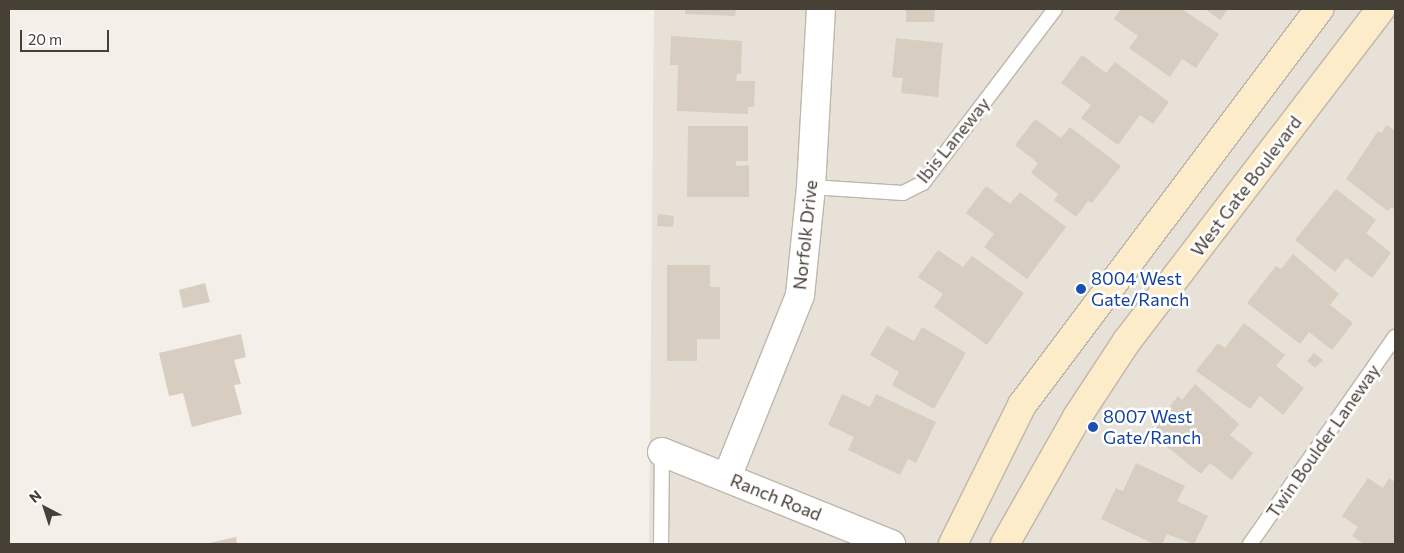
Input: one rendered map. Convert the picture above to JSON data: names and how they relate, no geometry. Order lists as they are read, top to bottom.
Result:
{
  "streets": {
    "main road": ["West Gate Boulevard"],
    "street": ["Norfolk Drive", "Ranch Road"],
    "lane": ["Ibis Laneway", "Twin Boulder Laneway"]
  },
  "crossings": [
    ["Ibis Laneway", "Norfolk Drive"],
    ["Norfolk Drive", "Ranch Road"]
  ],
  "places": ["8004 West Gate/Ranch", "8007 West Gate/Ranch"],
  "scale_bar": "20 m",
  "north": "top left"
}
